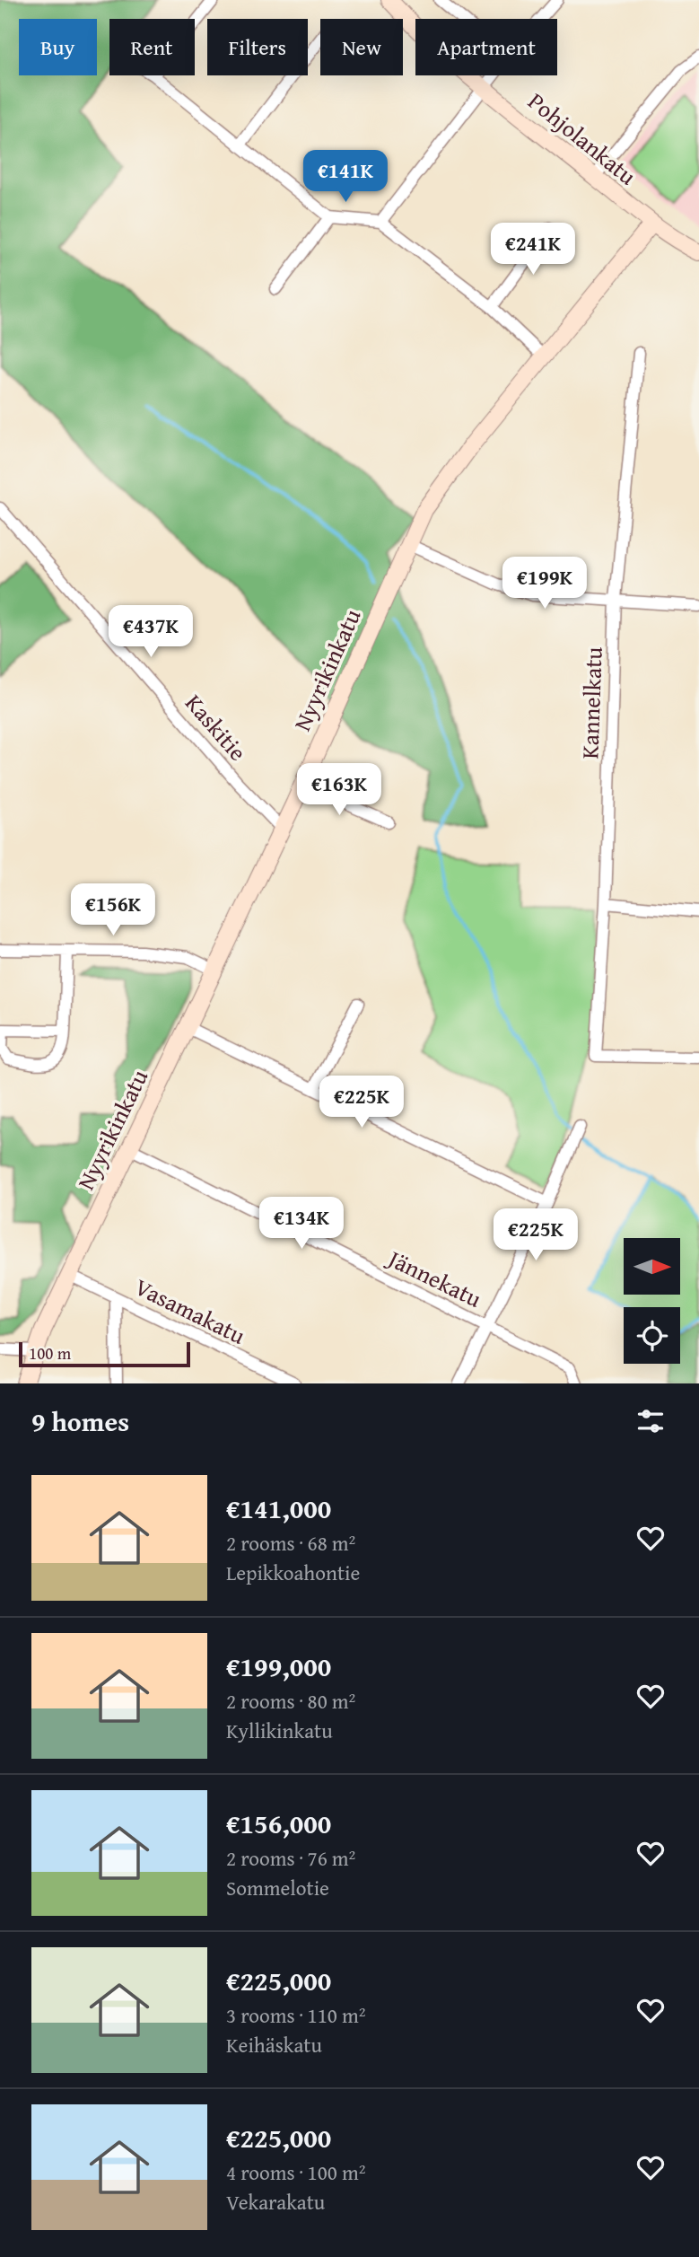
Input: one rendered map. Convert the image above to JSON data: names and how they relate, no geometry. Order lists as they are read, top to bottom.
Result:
{
  "streets": {
    "street": [
      "Pohjolankatu",
      "Nyyrikinkatu",
      "Kannelkatu",
      "Kaskitie",
      "Jännekatu",
      "Vasamakatu"
    ]
  },
  "crossings": [
    ["Pohjolankatu", "Nyyrikinkatu"],
    ["Nyyrikinkatu", "Kaskitie"],
    ["Nyyrikinkatu", "Jännekatu"],
    ["Nyyrikinkatu", "Vasamakatu"]
  ],
  "scale_bar": "100 m",
  "north": "right",
  "page": {
    "chip": [
      "Buy",
      "Rent",
      "Filters",
      "New",
      "Apartment"
    ],
    "price": [
      "€141K",
      "€241K",
      "€199K",
      "€437K",
      "€163K",
      "€156K",
      "€225K",
      "€134K",
      "€225K"
    ],
    "scale": "100 m",
    "heading": "9 homes",
    "list": [
      {
        "name": "€141,000",
        "note": "2 rooms · 68 m² · Lepikkoahontie"
      },
      {
        "name": "€199,000",
        "note": "2 rooms · 80 m² · Kyllikinkatu"
      },
      {
        "name": "€156,000",
        "note": "2 rooms · 76 m² · Sommelotie"
      },
      {
        "name": "€225,000",
        "note": "3 rooms · 110 m² · Keihäskatu"
      },
      {
        "name": "€225,000",
        "note": "4 rooms · 100 m² · Vekarakatu"
      }
    ]
  }
}
